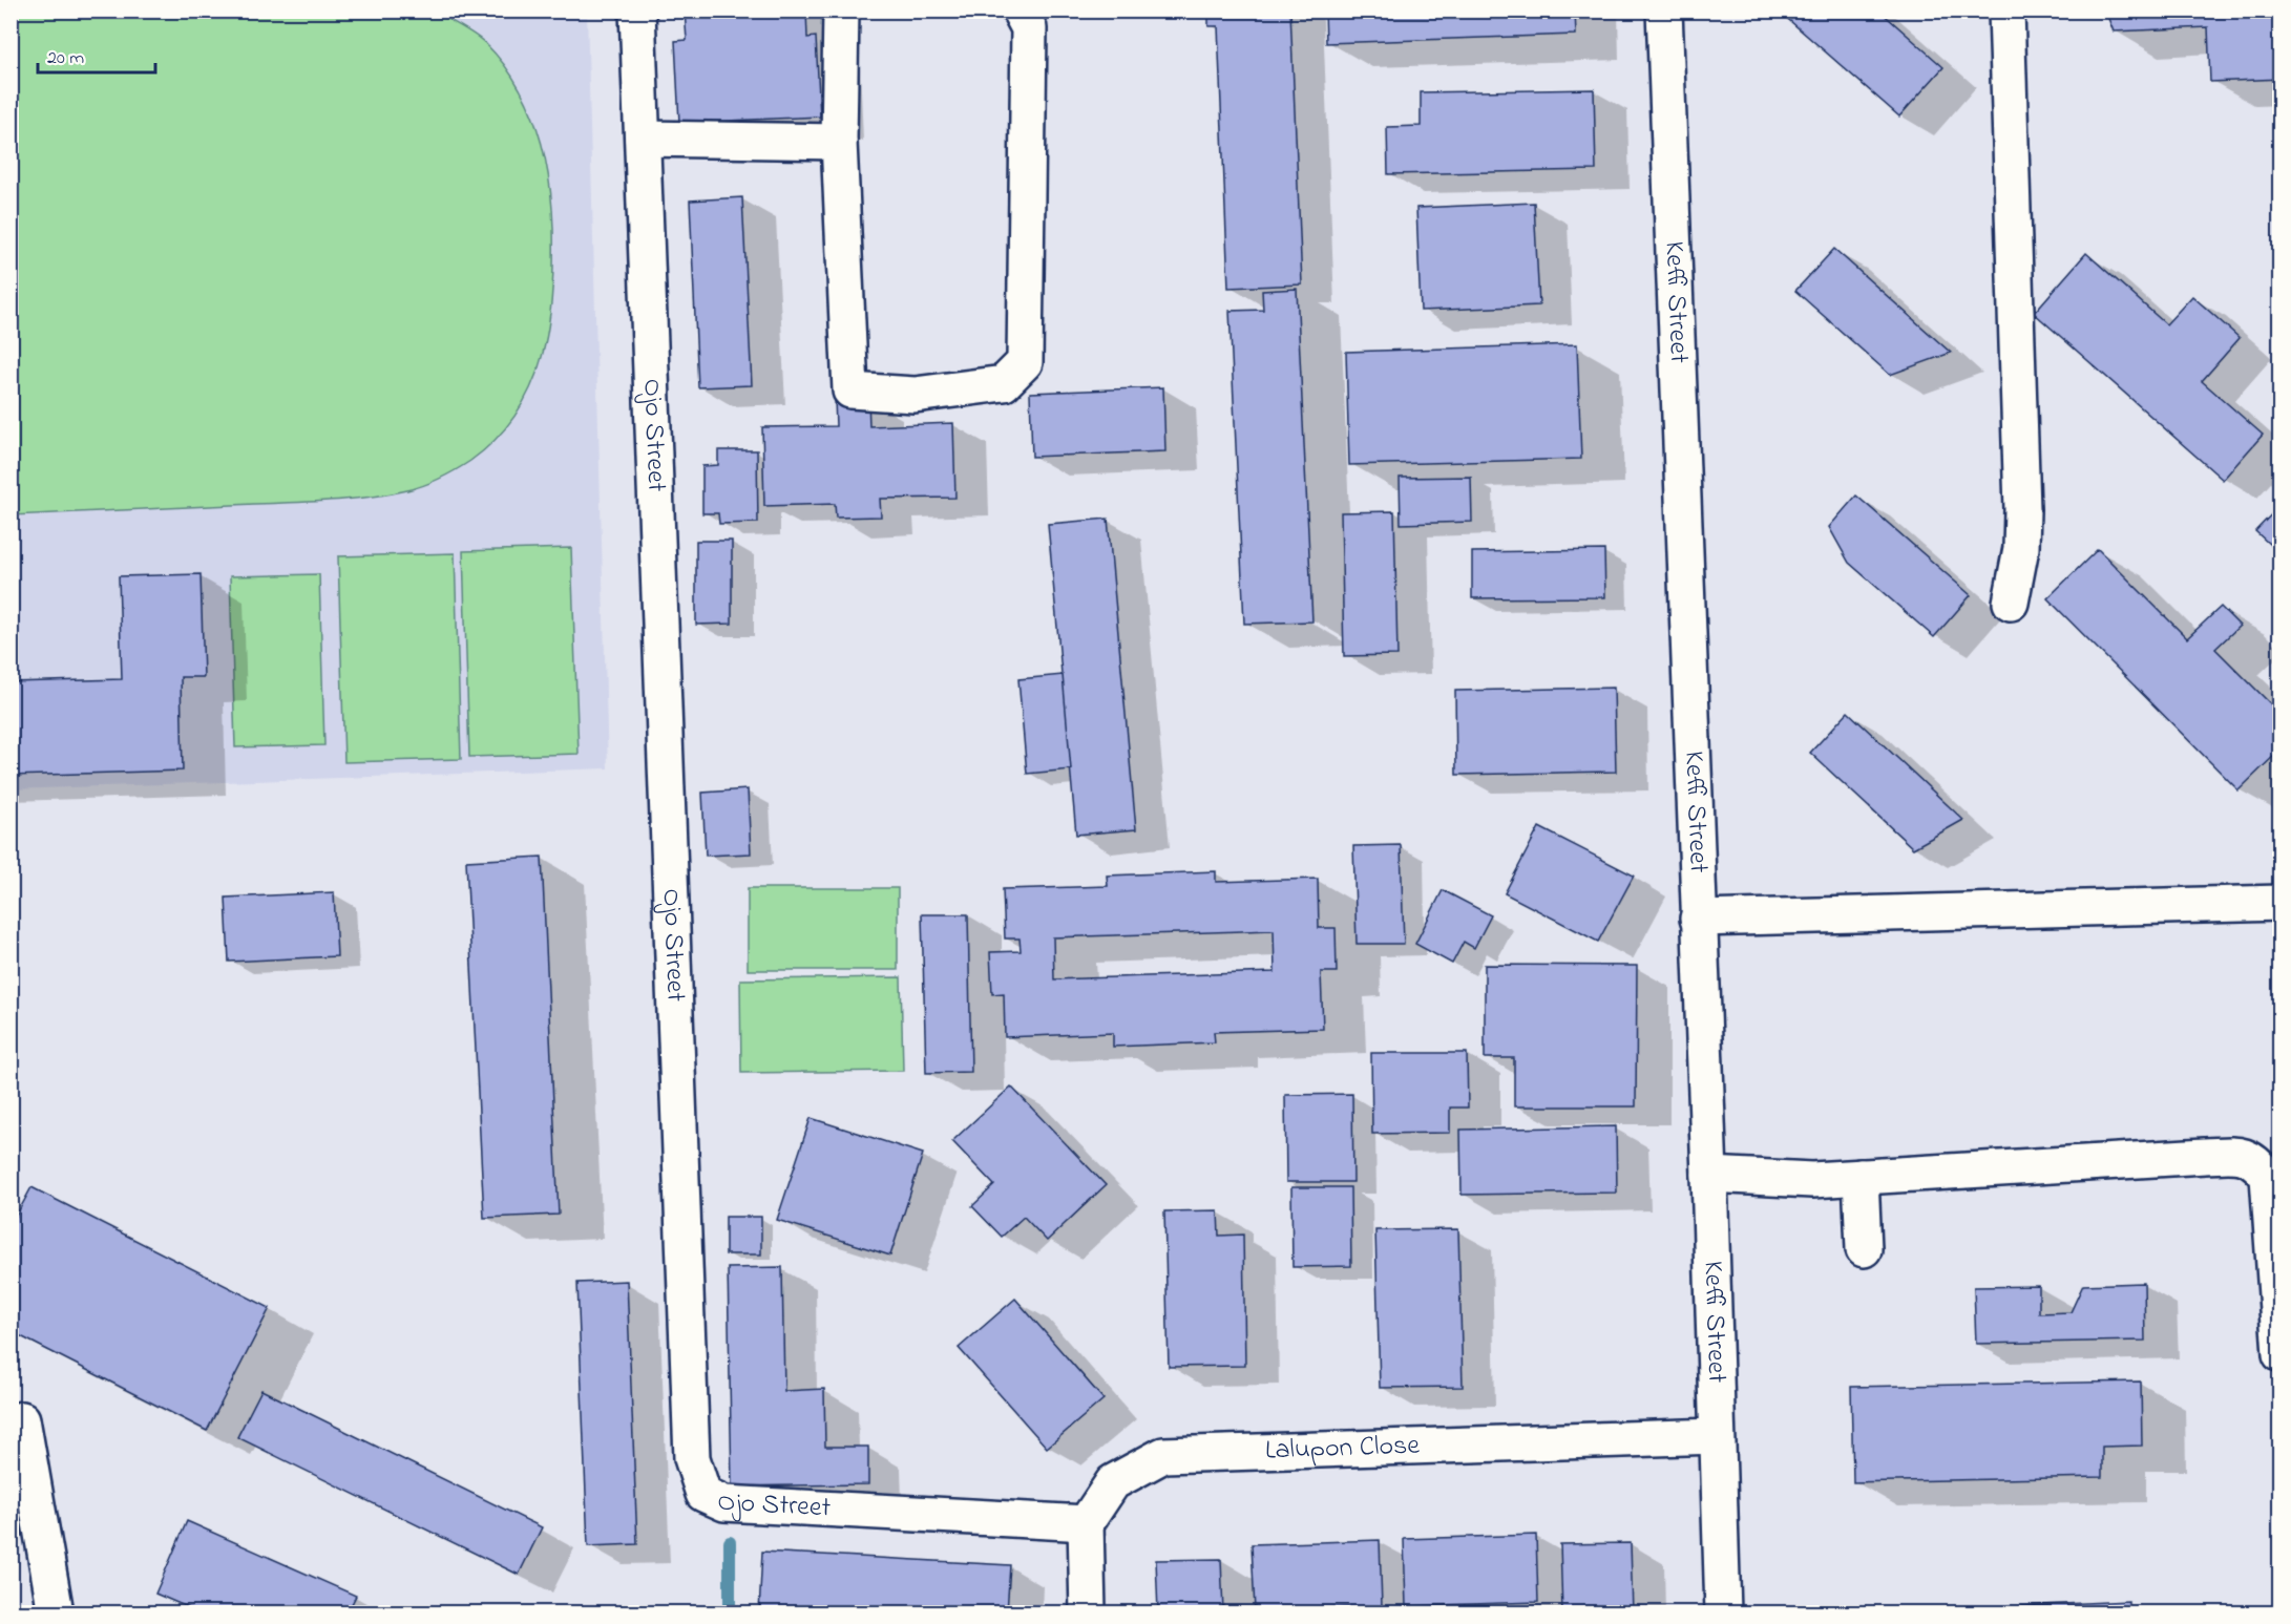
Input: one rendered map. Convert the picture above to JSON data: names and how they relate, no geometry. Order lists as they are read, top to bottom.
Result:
{
  "streets": {
    "street": ["Keffi Street", "Ojo Street", "Lalupon Close"]
  },
  "crossings": [
    ["Keffi Street", "Lalupon Close"],
    ["Ojo Street", "Lalupon Close"]
  ],
  "scale_bar": "20 m"
}
